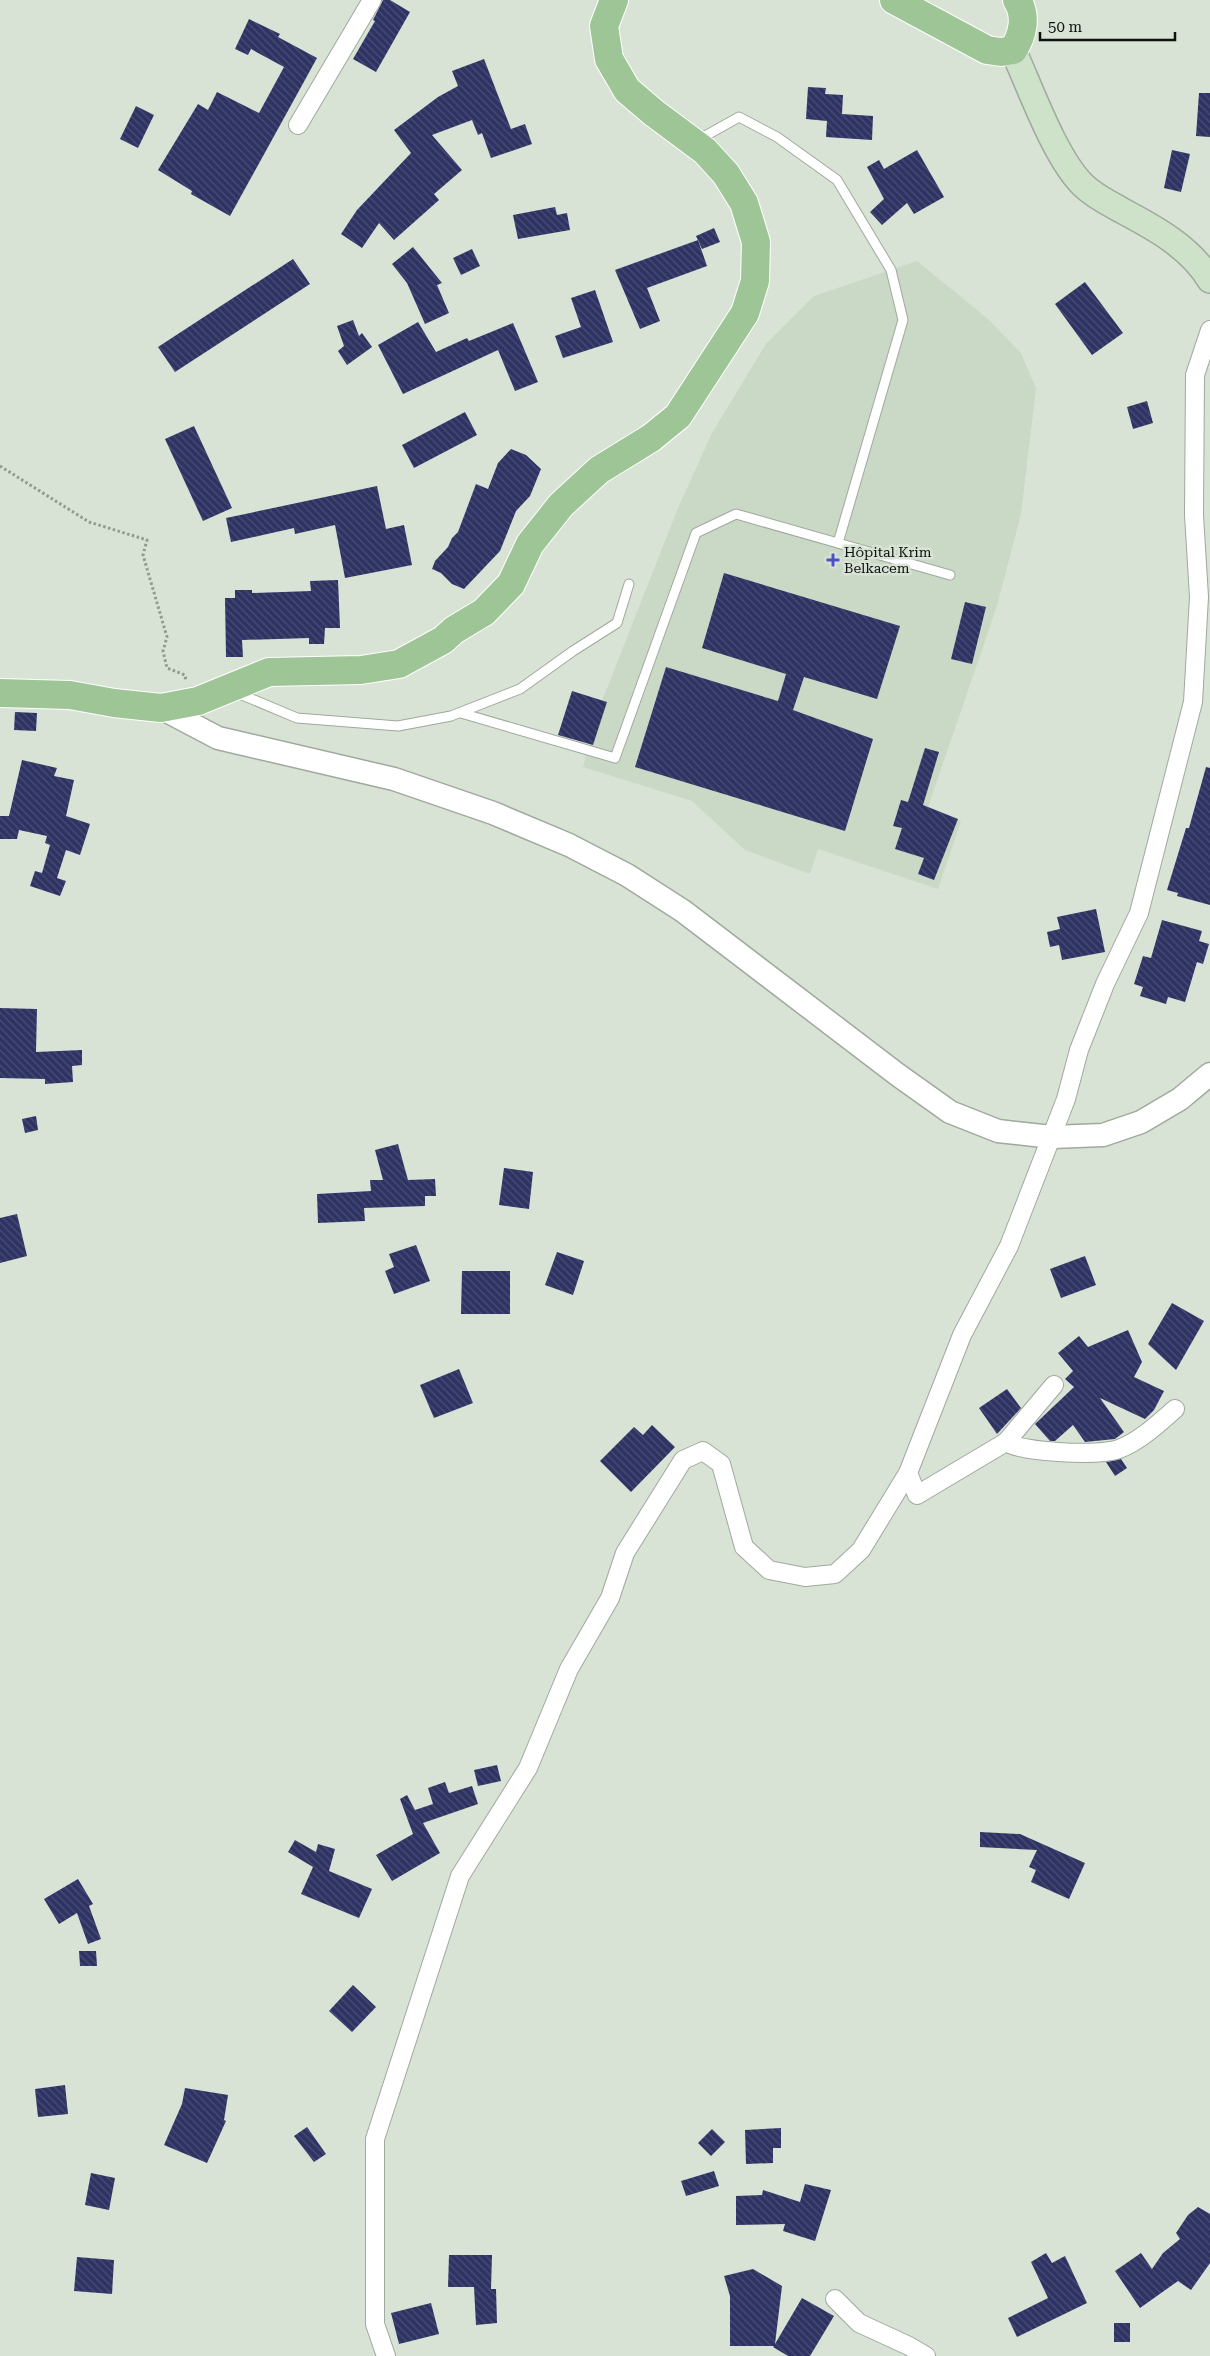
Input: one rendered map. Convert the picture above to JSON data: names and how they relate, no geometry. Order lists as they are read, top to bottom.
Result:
{
  "places": {
    "health": ["Hôpital Krim Belkacem"]
  },
  "scale_bar": "50 m"
}
